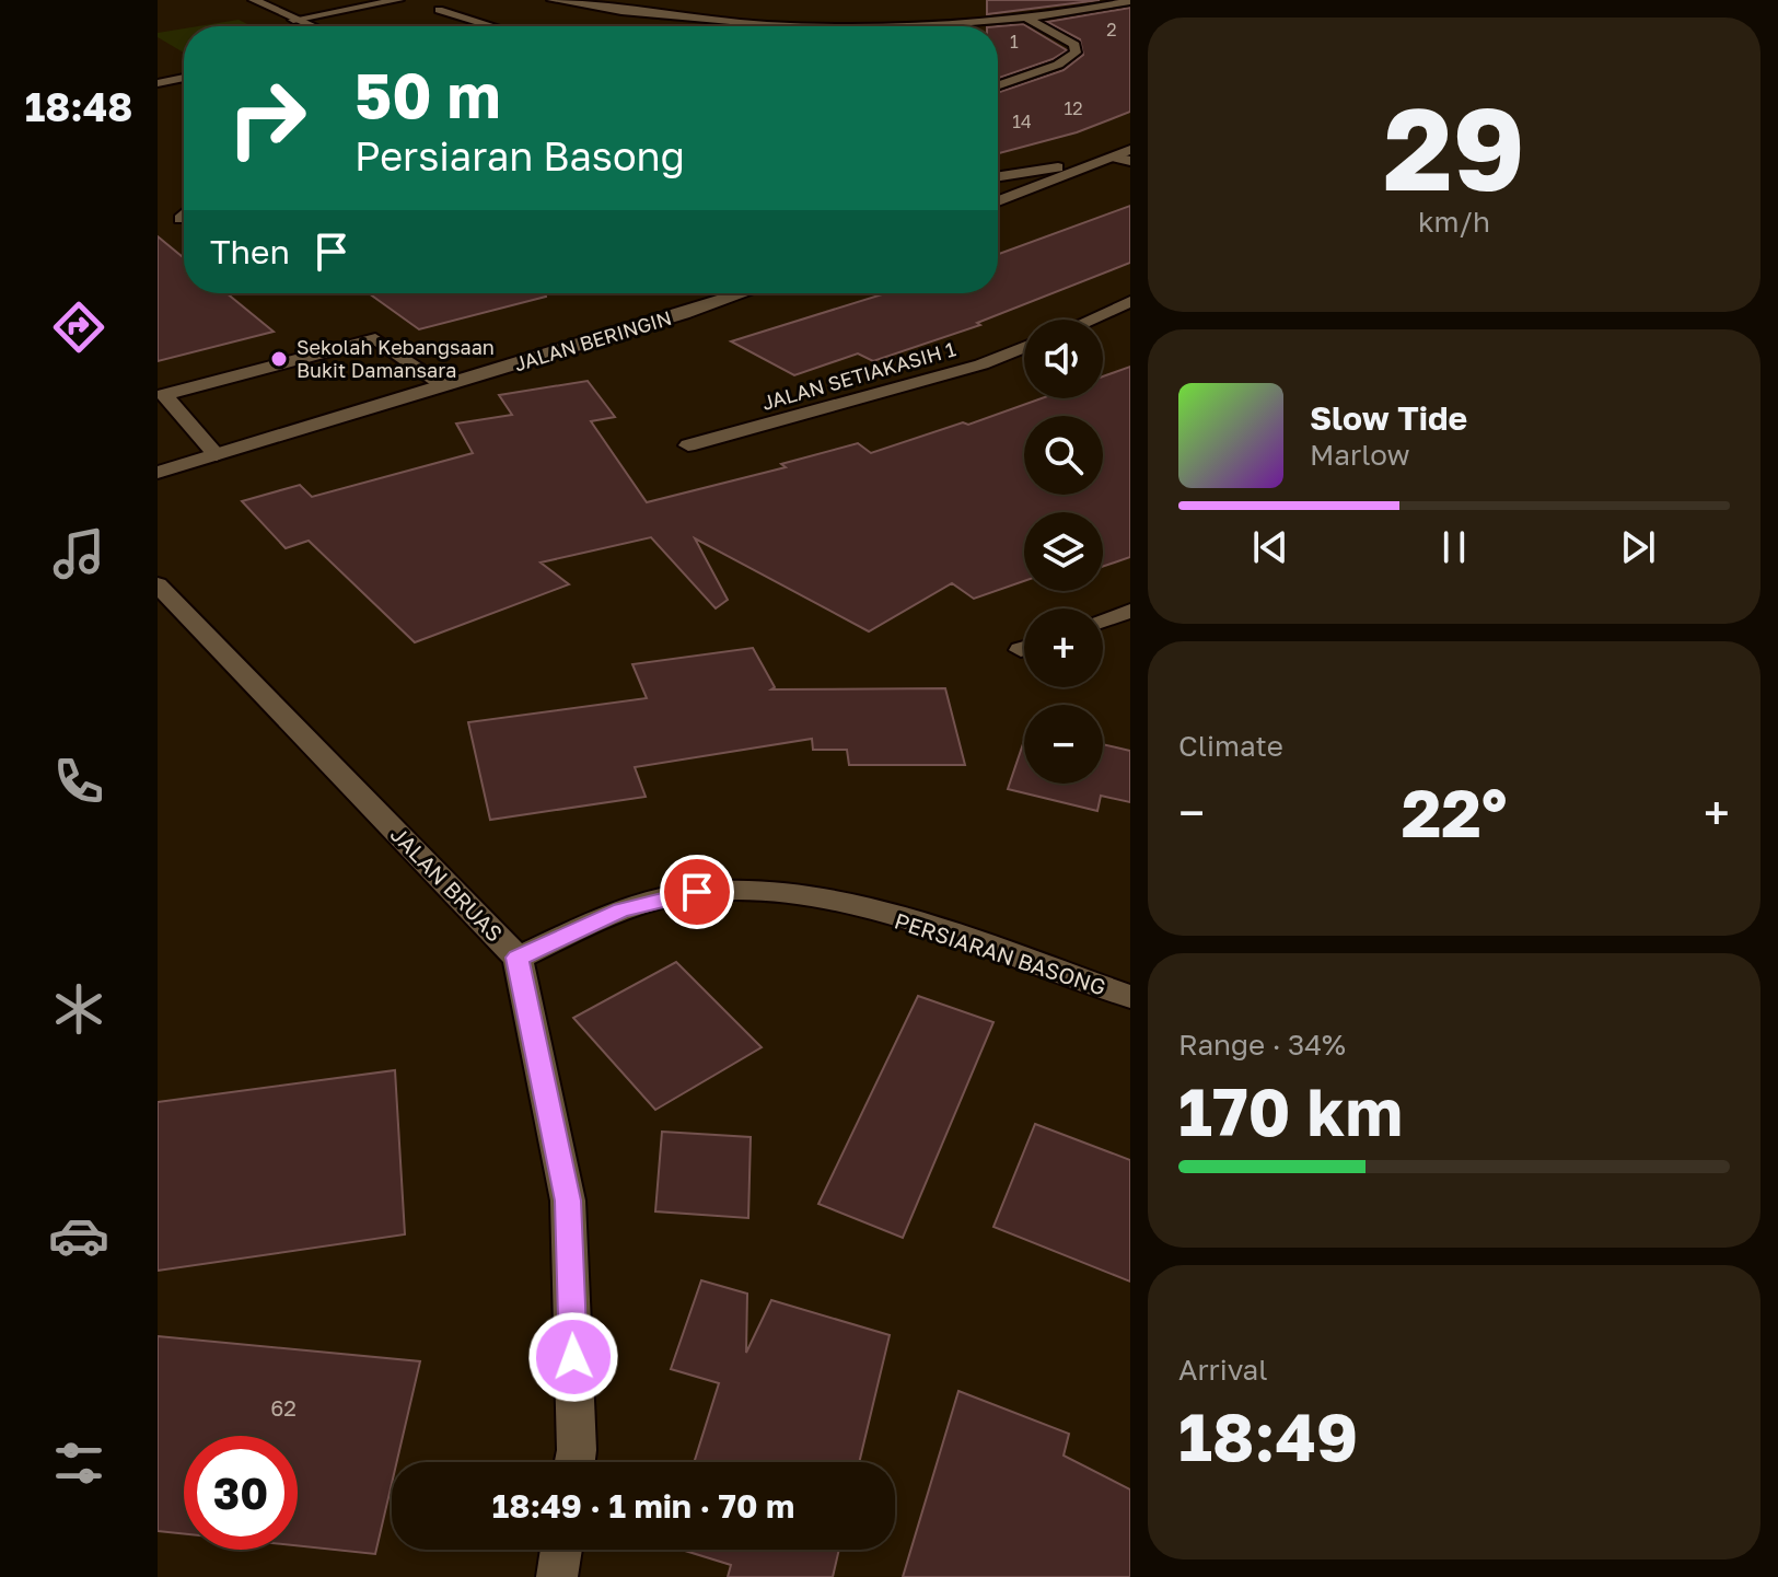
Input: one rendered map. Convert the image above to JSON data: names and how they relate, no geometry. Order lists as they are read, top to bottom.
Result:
{
  "streets": {
    "street": [
      "JALAN BERINGIN",
      "JALAN SETIAKASIH 1",
      "JALAN BRUAS",
      "PERSIARAN BASONG"
    ]
  },
  "crossings": [
    ["JALAN BRUAS", "PERSIARAN BASONG"]
  ],
  "places": ["Sekolah Kebangsaan Bukit Damansara"],
  "house_numbers": [
    "2",
    "1",
    "12",
    "14",
    "62"
  ],
  "page": {
    "tabs": "18:48",
    "tile": [
      ["29", "km/h"],
      "Climate",
      ["Range · 34%", "170 km"],
      ["Arrival", "18:49"]
    ],
    "turn": ["50 m", "Persiaran Basong"],
    "then": "Then",
    "map_buttons": ["+", "−"],
    "song": ["Slow Tide", "Marlow"],
    "heat": ["−", "22°", "+"],
    "limit": "30",
    "trip": "18:49 · 1 min · 70 m"
  }
}
